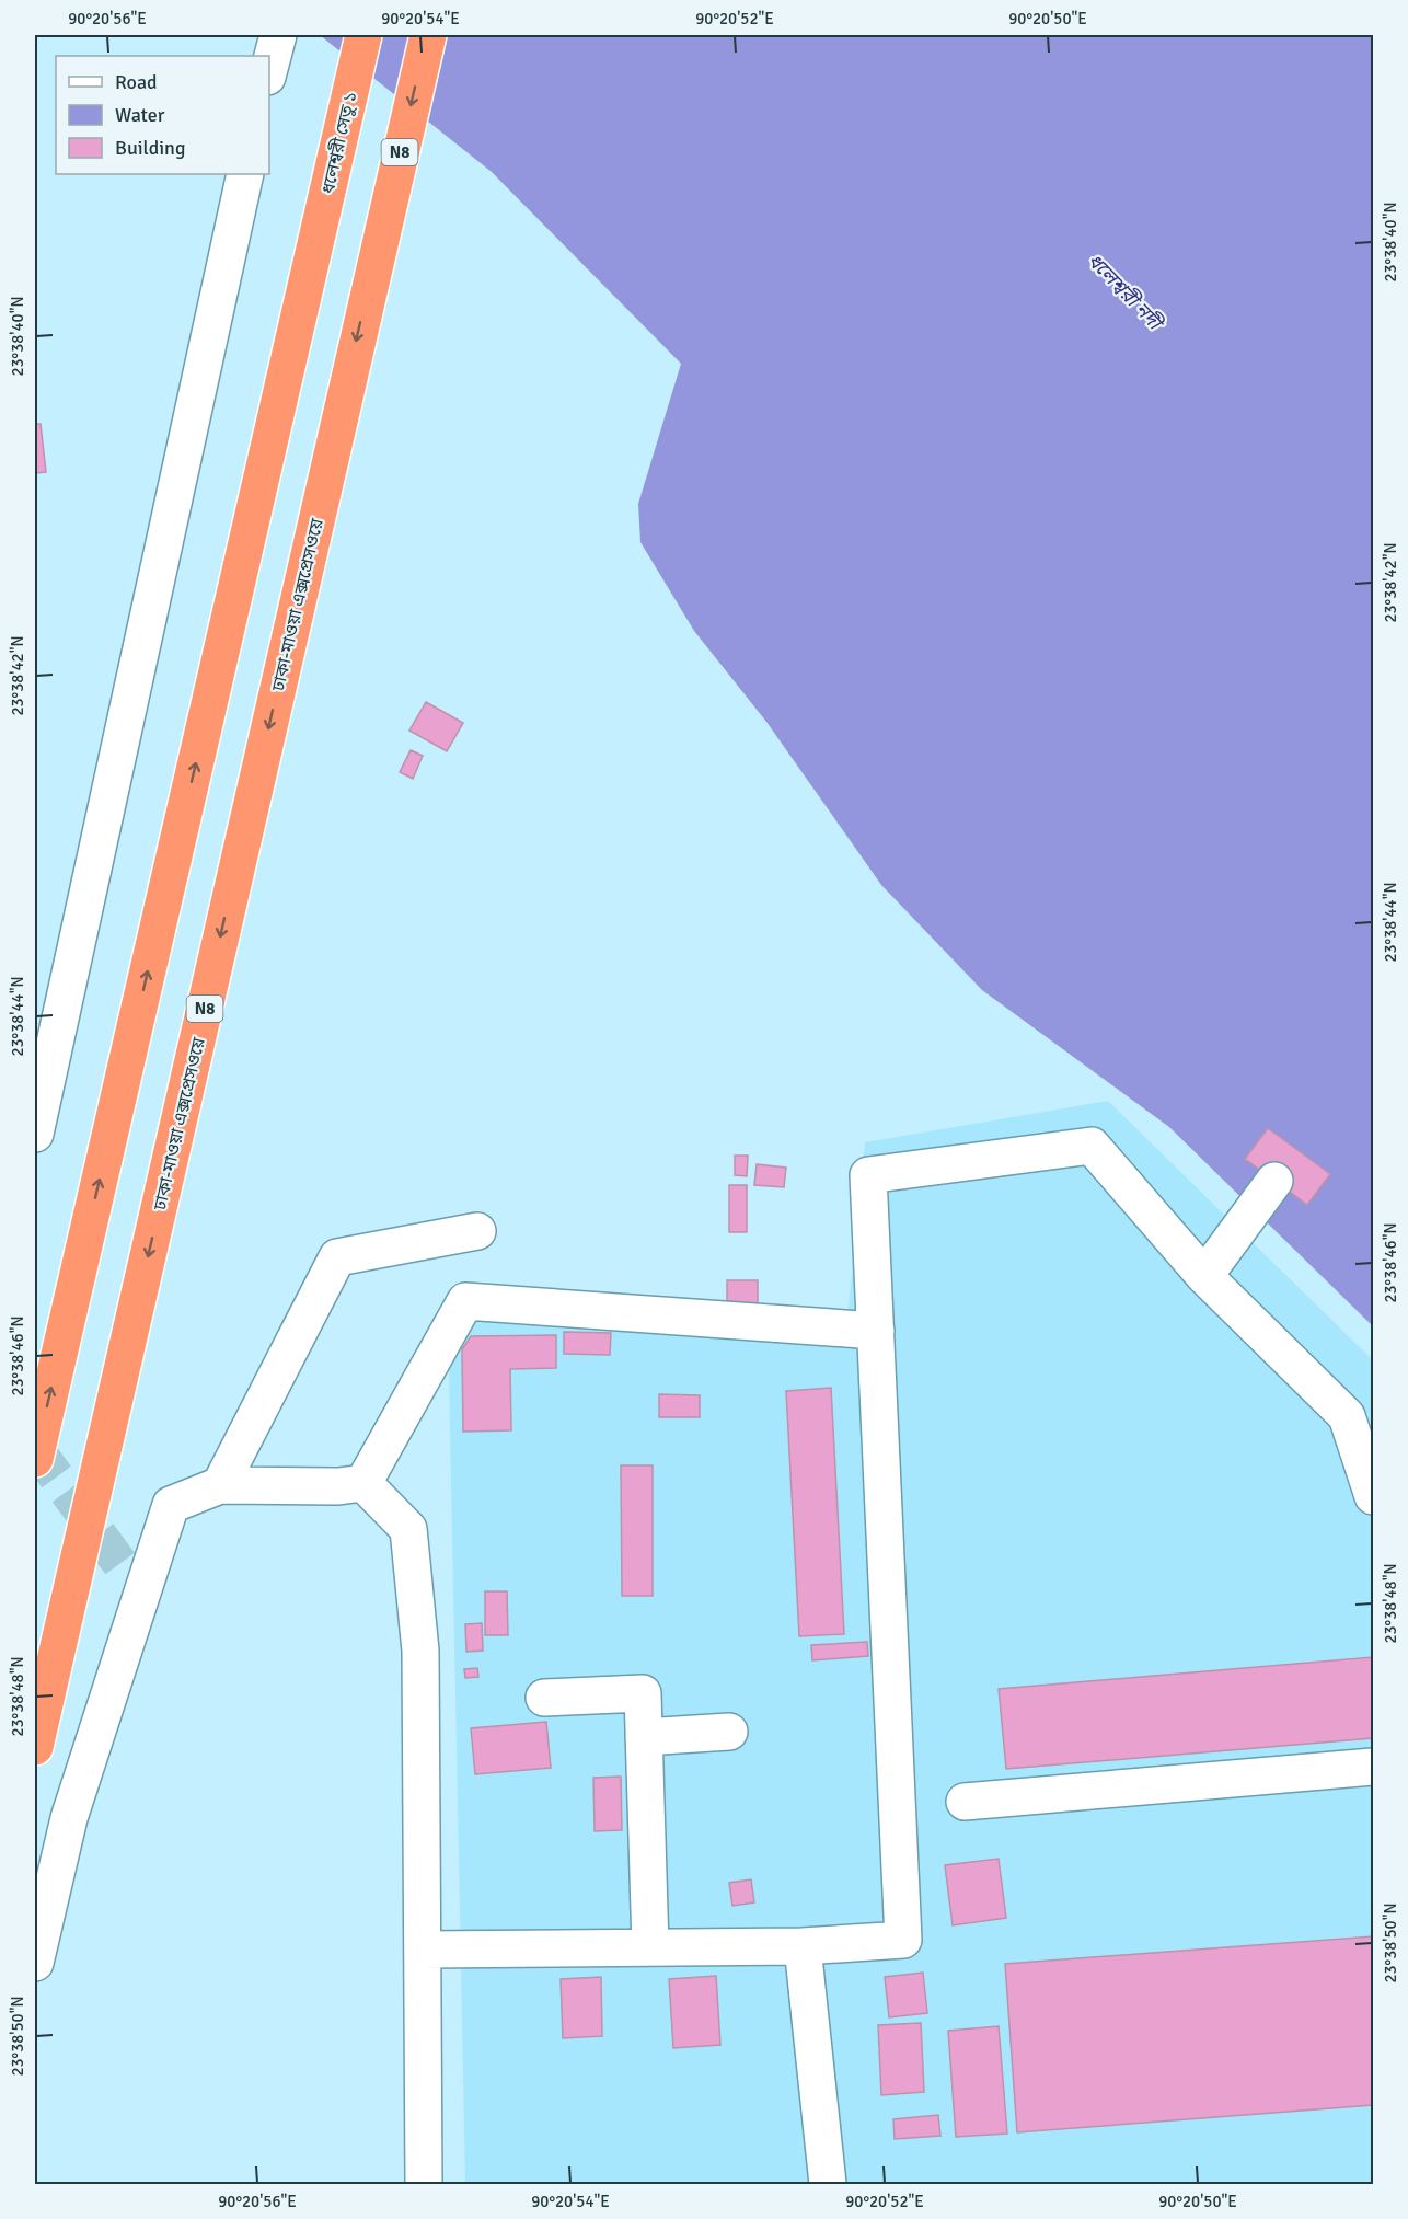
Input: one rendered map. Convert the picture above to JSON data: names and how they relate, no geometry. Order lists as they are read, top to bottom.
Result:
{
  "streets": {
    "highway": ["ধলেশ্বরী সেতু ১", "N8", "ঢাকা-মাওয়া এক্সপ্রেসওয়ে"]
  },
  "one_way": ["ধলেশ্বরী সেতু ১", "ঢাকা-মাওয়া এক্সপ্রেসওয়ে"],
  "water": ["ধলেশ্বরী নদী"],
  "legend": ["Road", "Water", "Building"],
  "coordinates": [
    "90°20'56\"E",
    "90°20'54\"E",
    "90°20'52\"E",
    "90°20'50\"E",
    "23°38'40\"N",
    "23°38'42\"N",
    "23°38'44\"N",
    "23°38'46\"N",
    "23°38'48\"N",
    "23°38'50\"N"
  ]
}
